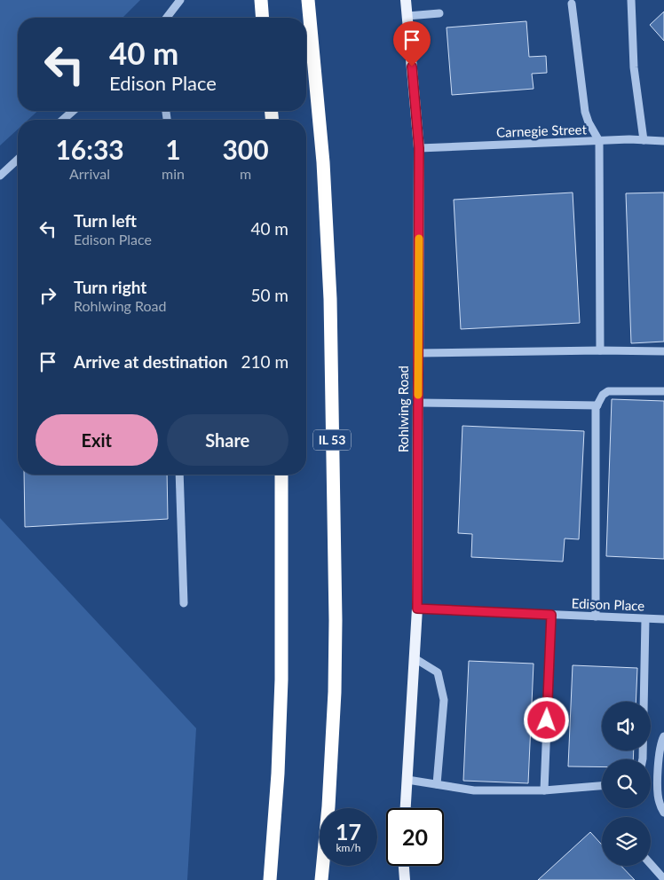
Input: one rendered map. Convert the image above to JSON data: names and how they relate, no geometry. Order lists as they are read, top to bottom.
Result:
{
  "streets": {
    "highway": ["IL 53"],
    "main road": ["Rohlwing Road"],
    "street": ["Carnegie Street", "Edison Place"]
  },
  "crossings": [
    ["Carnegie Street", "Rohlwing Road"],
    ["Rohlwing Road", "Edison Place"]
  ],
  "page": {
    "turn": ["40 m", "Edison Place"],
    "eta": [
      "16:33",
      "Arrival",
      "1",
      "min",
      "300",
      "m"
    ],
    "list": [
      {
        "name": "Turn left",
        "note": "Edison Place",
        "value": "40 m"
      },
      {
        "name": "Turn right",
        "note": "Rohlwing Road",
        "value": "50 m"
      },
      {
        "name": "Arrive at destination",
        "value": "210 m"
      }
    ],
    "buttons": ["Exit", "Share"],
    "speed": "17 km/h",
    "limit": "20"
  }
}
